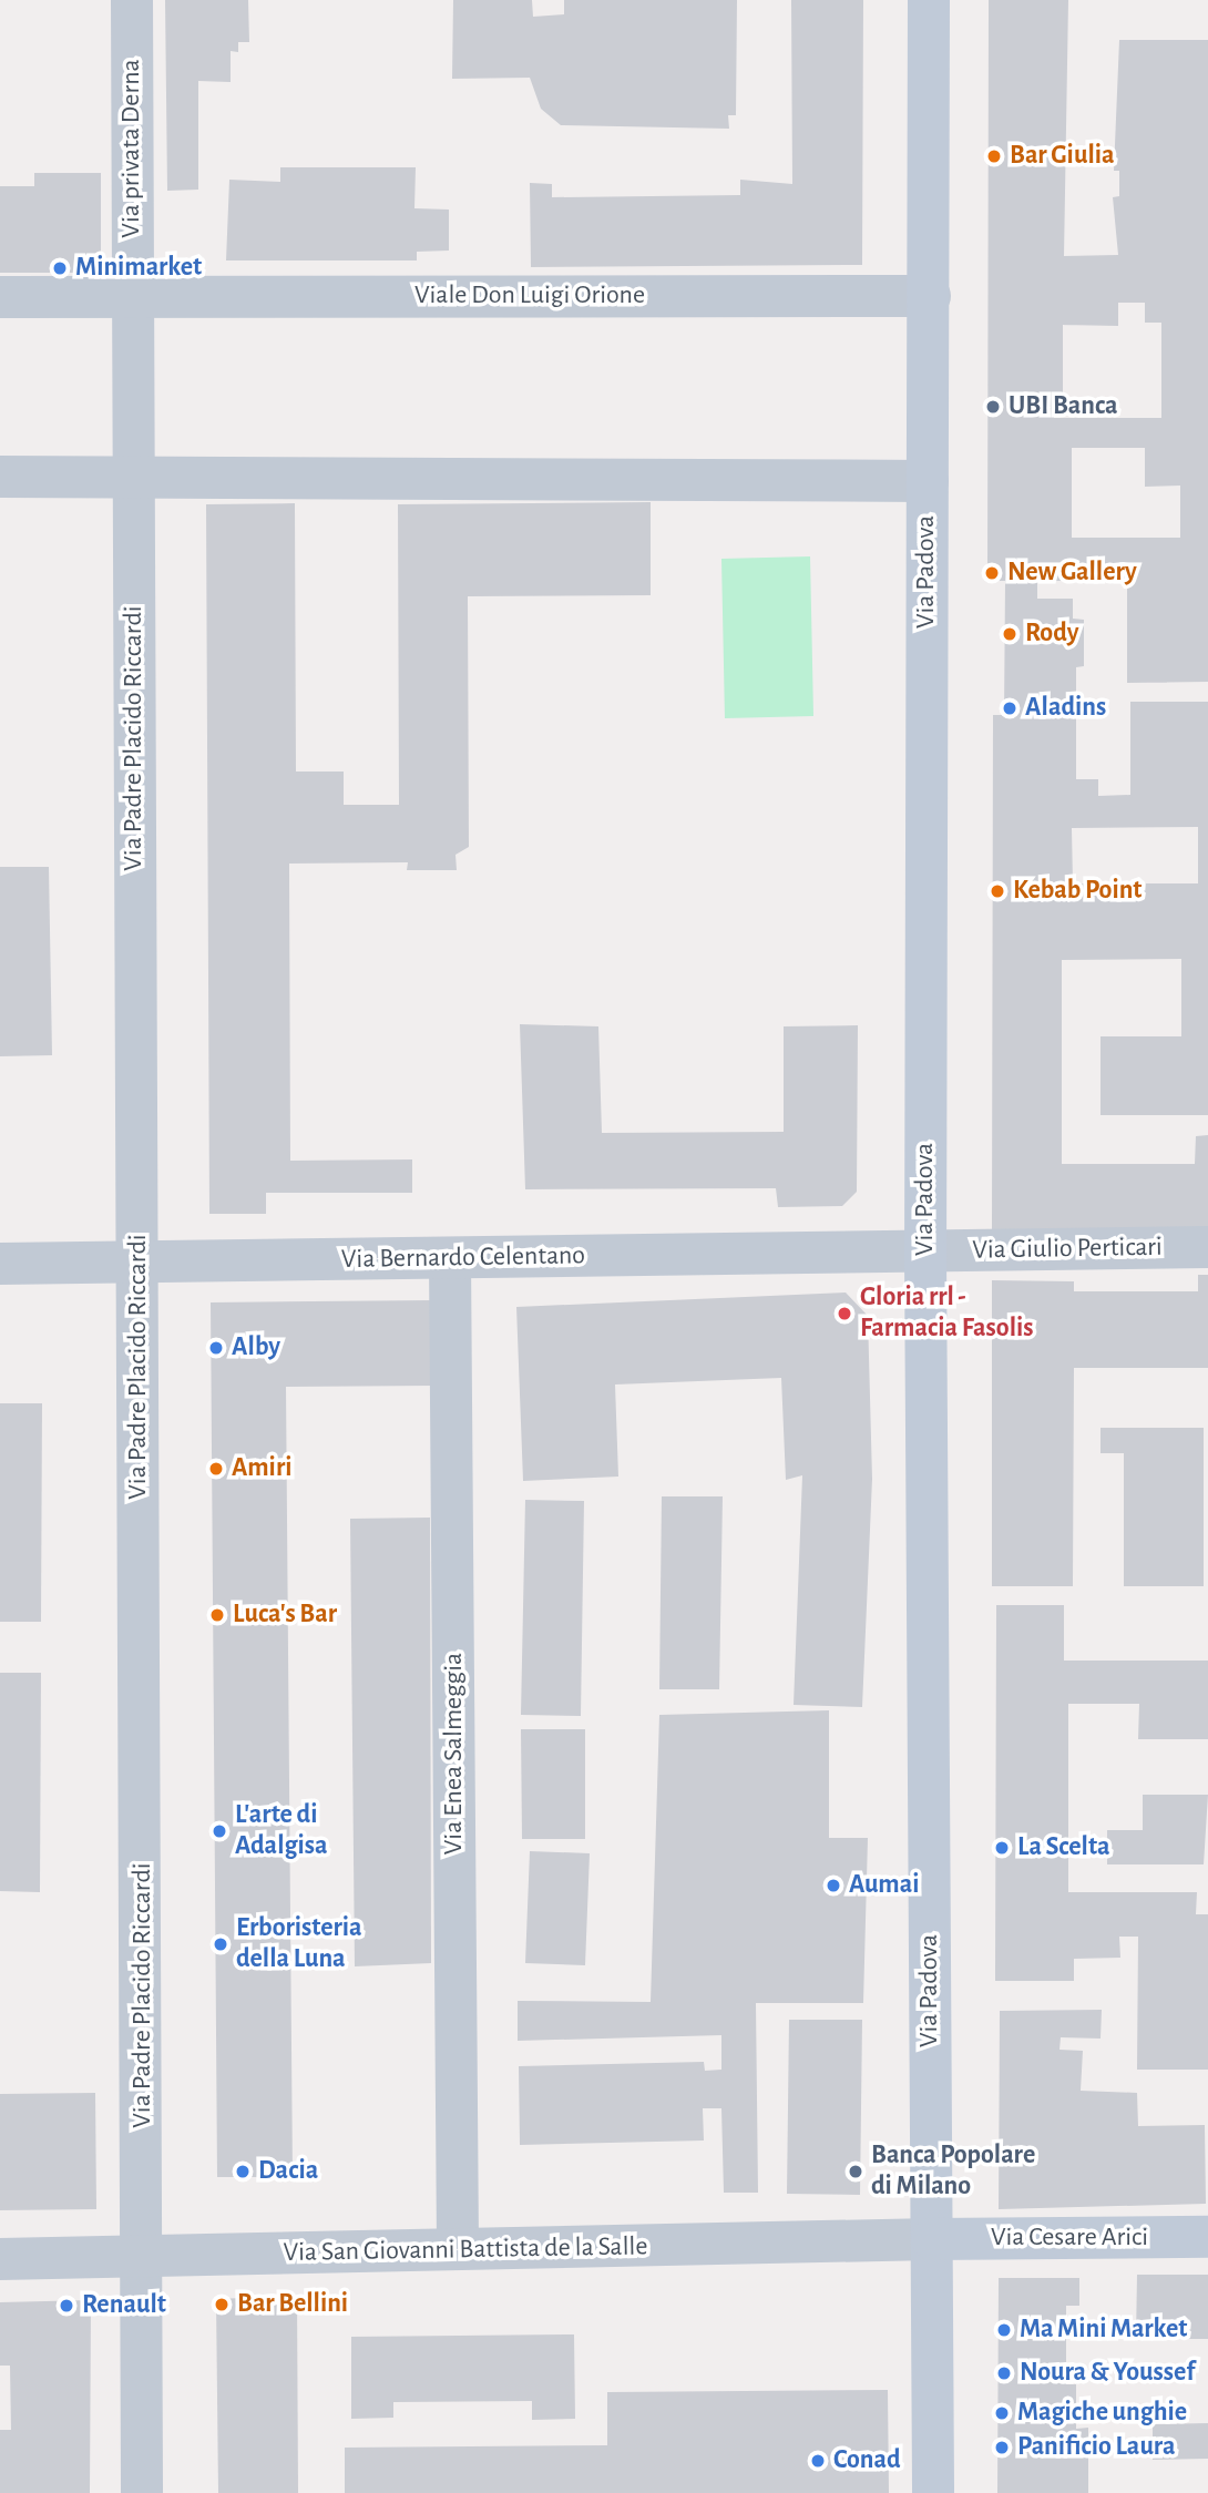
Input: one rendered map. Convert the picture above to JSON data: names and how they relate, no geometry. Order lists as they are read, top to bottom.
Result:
{
  "streets": {
    "street": [
      "Via privata Derna",
      "Viale Don Luigi Orione",
      "Via Padova",
      "Via Padre Placido Riccardi",
      "Via Giulio Perticari",
      "Via Bernardo Celentano",
      "Via Enea Salmeggia",
      "Via Cesare Arici",
      "Via San Giovanni Battista de la Salle"
    ]
  },
  "crossings": [
    ["Via privata Derna", "Viale Don Luigi Orione"],
    ["Viale Don Luigi Orione", "Via Padova"],
    ["Via Padova", "Via Giulio Perticari"],
    ["Via Padova", "Via Bernardo Celentano"],
    ["Via Padova", "Via Cesare Arici"],
    ["Via Padova", "Via San Giovanni Battista de la Salle"],
    ["Via Padre Placido Riccardi", "Via Bernardo Celentano"],
    ["Via Padre Placido Riccardi", "Via San Giovanni Battista de la Salle"],
    ["Via Giulio Perticari", "Via Bernardo Celentano"],
    ["Via Bernardo Celentano", "Via Enea Salmeggia"],
    ["Via Enea Salmeggia", "Via San Giovanni Battista de la Salle"],
    ["Via Cesare Arici", "Via San Giovanni Battista de la Salle"]
  ],
  "places": [
    "Bar Giulia",
    "Minimarket",
    "UBI Banca",
    "New Gallery",
    "Rody",
    "Aladins",
    "Kebab Point",
    "Gloria rrl - Farmacia Fasolis",
    "Alby",
    "Amiri",
    "Luca's Bar",
    "L'arte di Adalgisa",
    "La Scelta",
    "Aumai",
    "Erboristeria della Luna",
    "Dacia",
    "Banca Popolare di Milano",
    "Bar Bellini",
    "Renault",
    "Ma Mini Market",
    "Noura & Youssef",
    "Magiche unghie",
    "Panificio Laura",
    "Conad"
  ]
}
